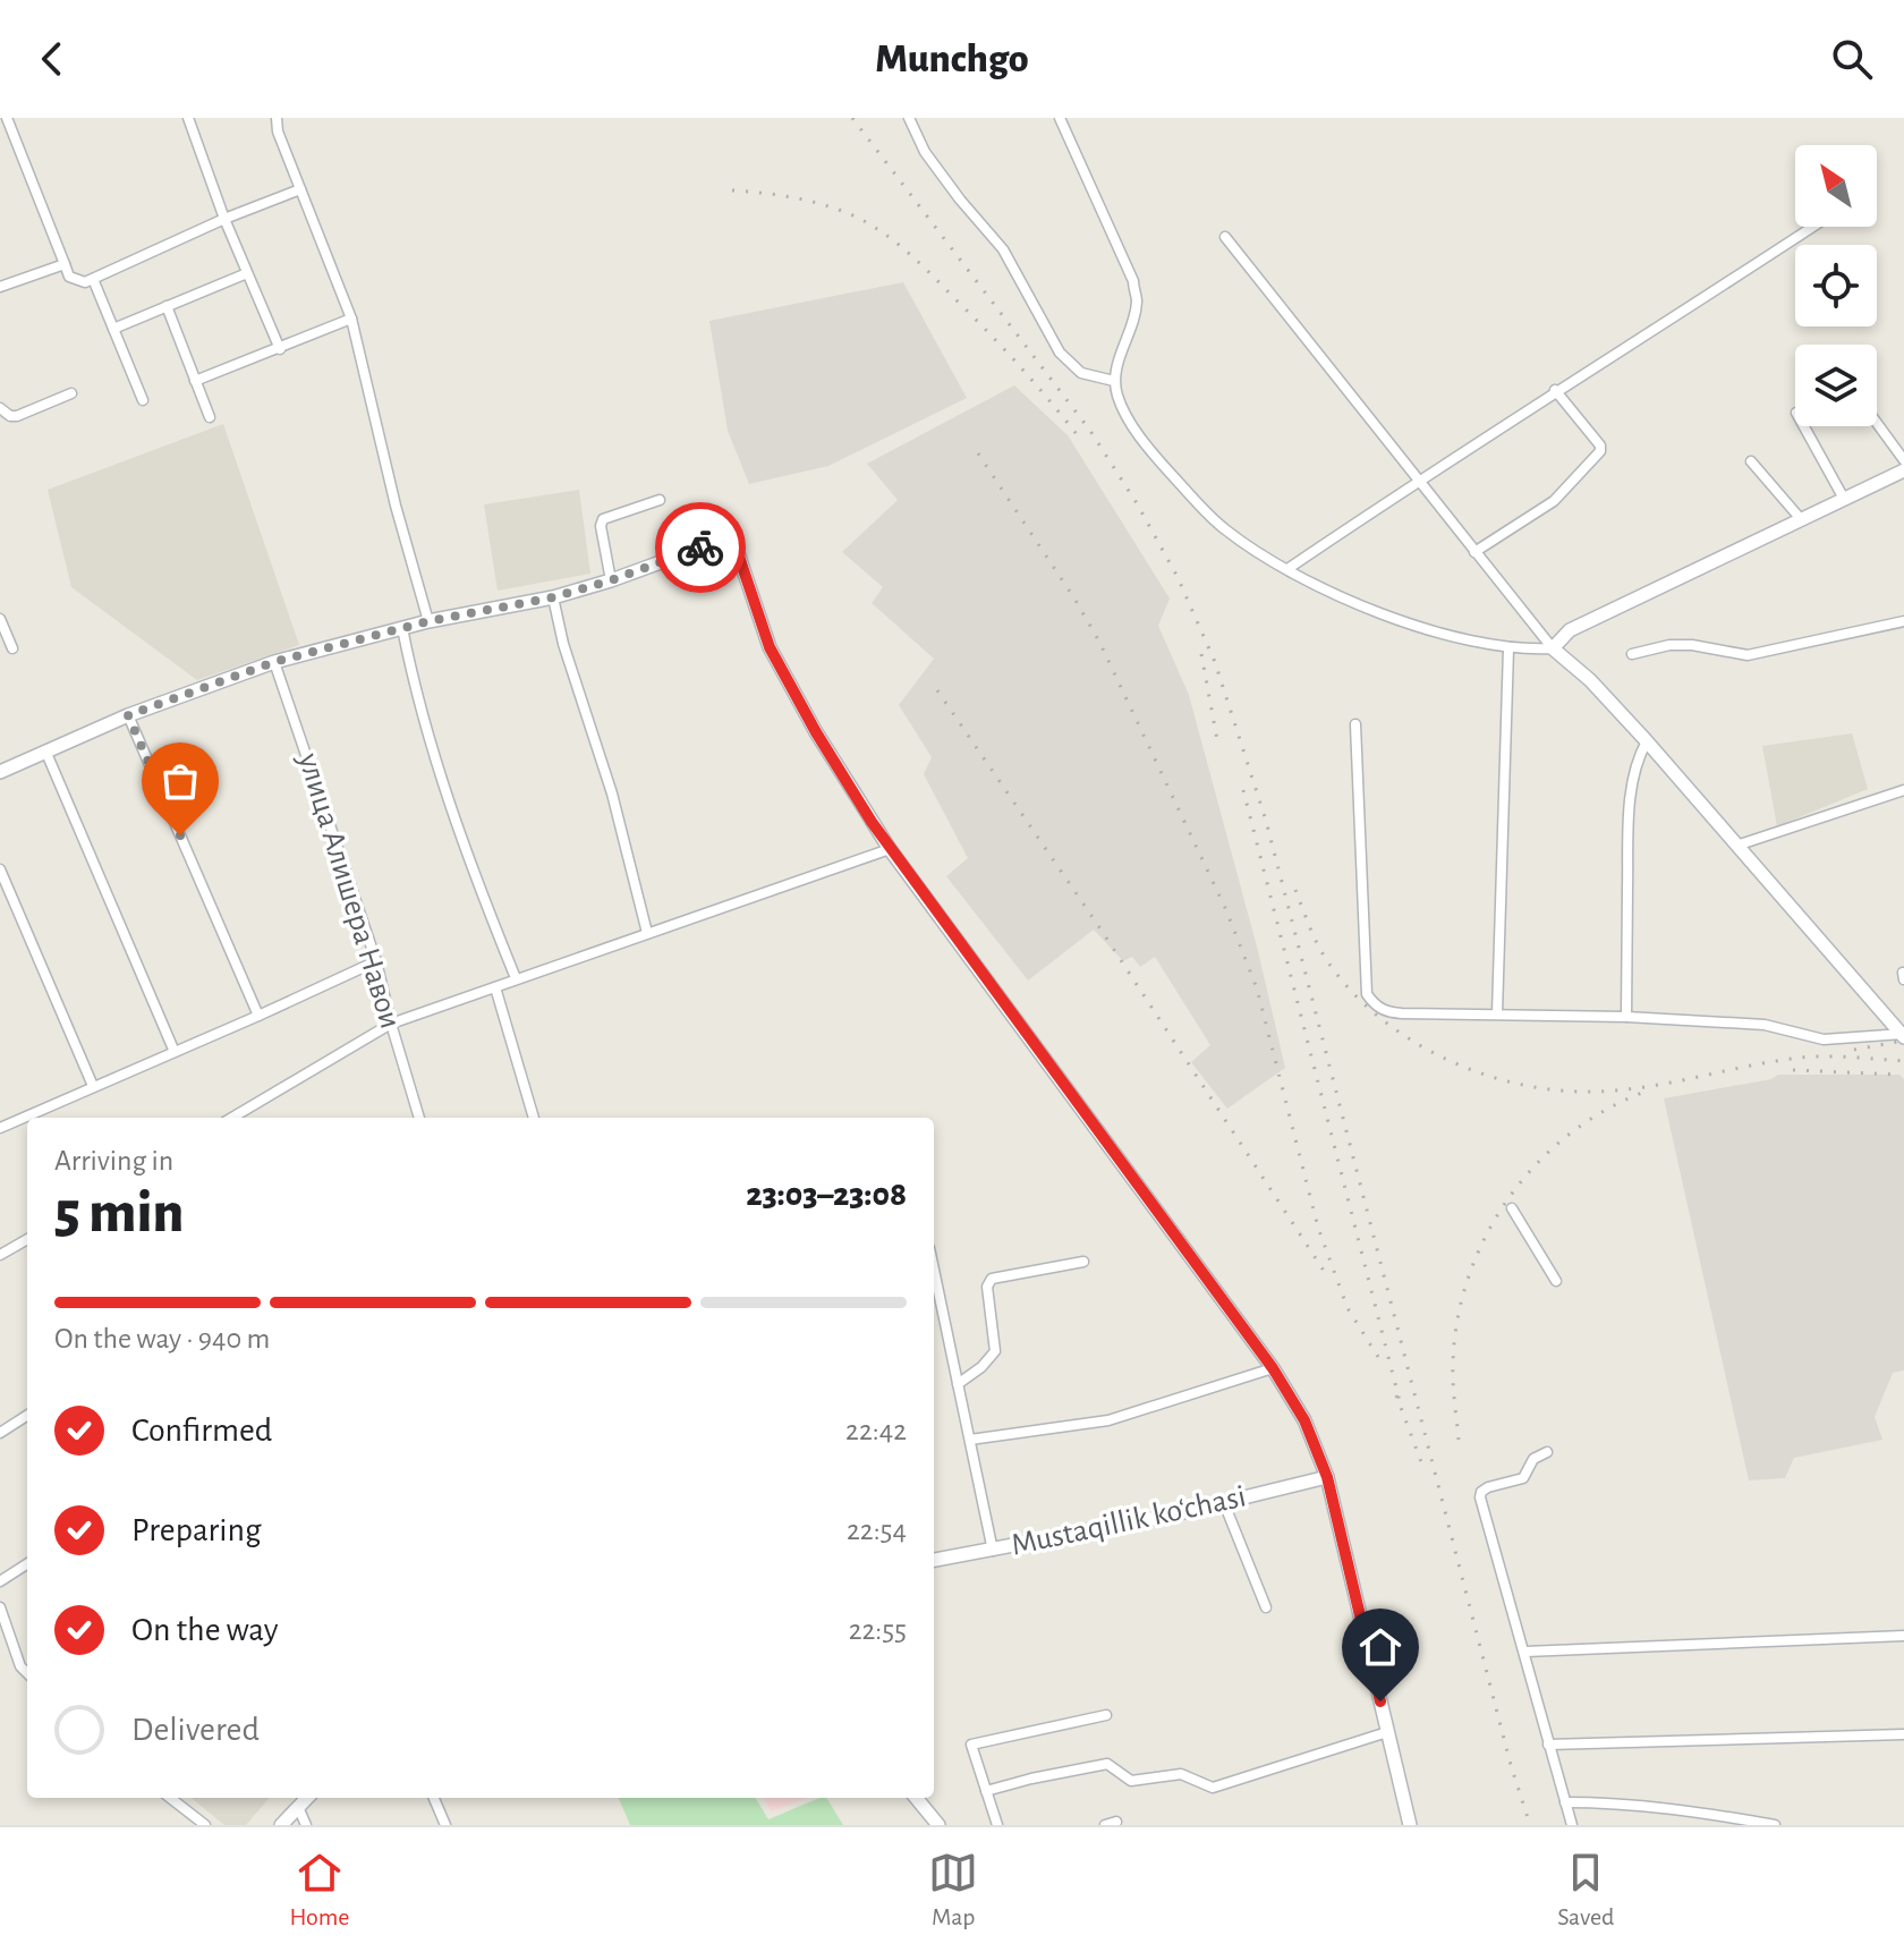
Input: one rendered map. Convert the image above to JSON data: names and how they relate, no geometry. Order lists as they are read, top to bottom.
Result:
{
  "streets": {
    "street": ["улица Алишера Навои", "Mustaqillik ko‘chasi"]
  },
  "north": "top left",
  "page": {
    "header": "Munchgo",
    "heading": ["5 min", "Arriving in", "23:03–23:08"],
    "bar": "On the way · 940 m",
    "list": [
      ["Confirmed", "22:42"],
      ["Preparing", "22:54"],
      ["On the way", "22:55"],
      "Delivered"
    ],
    "tabs": ["Home", "Map", "Saved"]
  }
}
